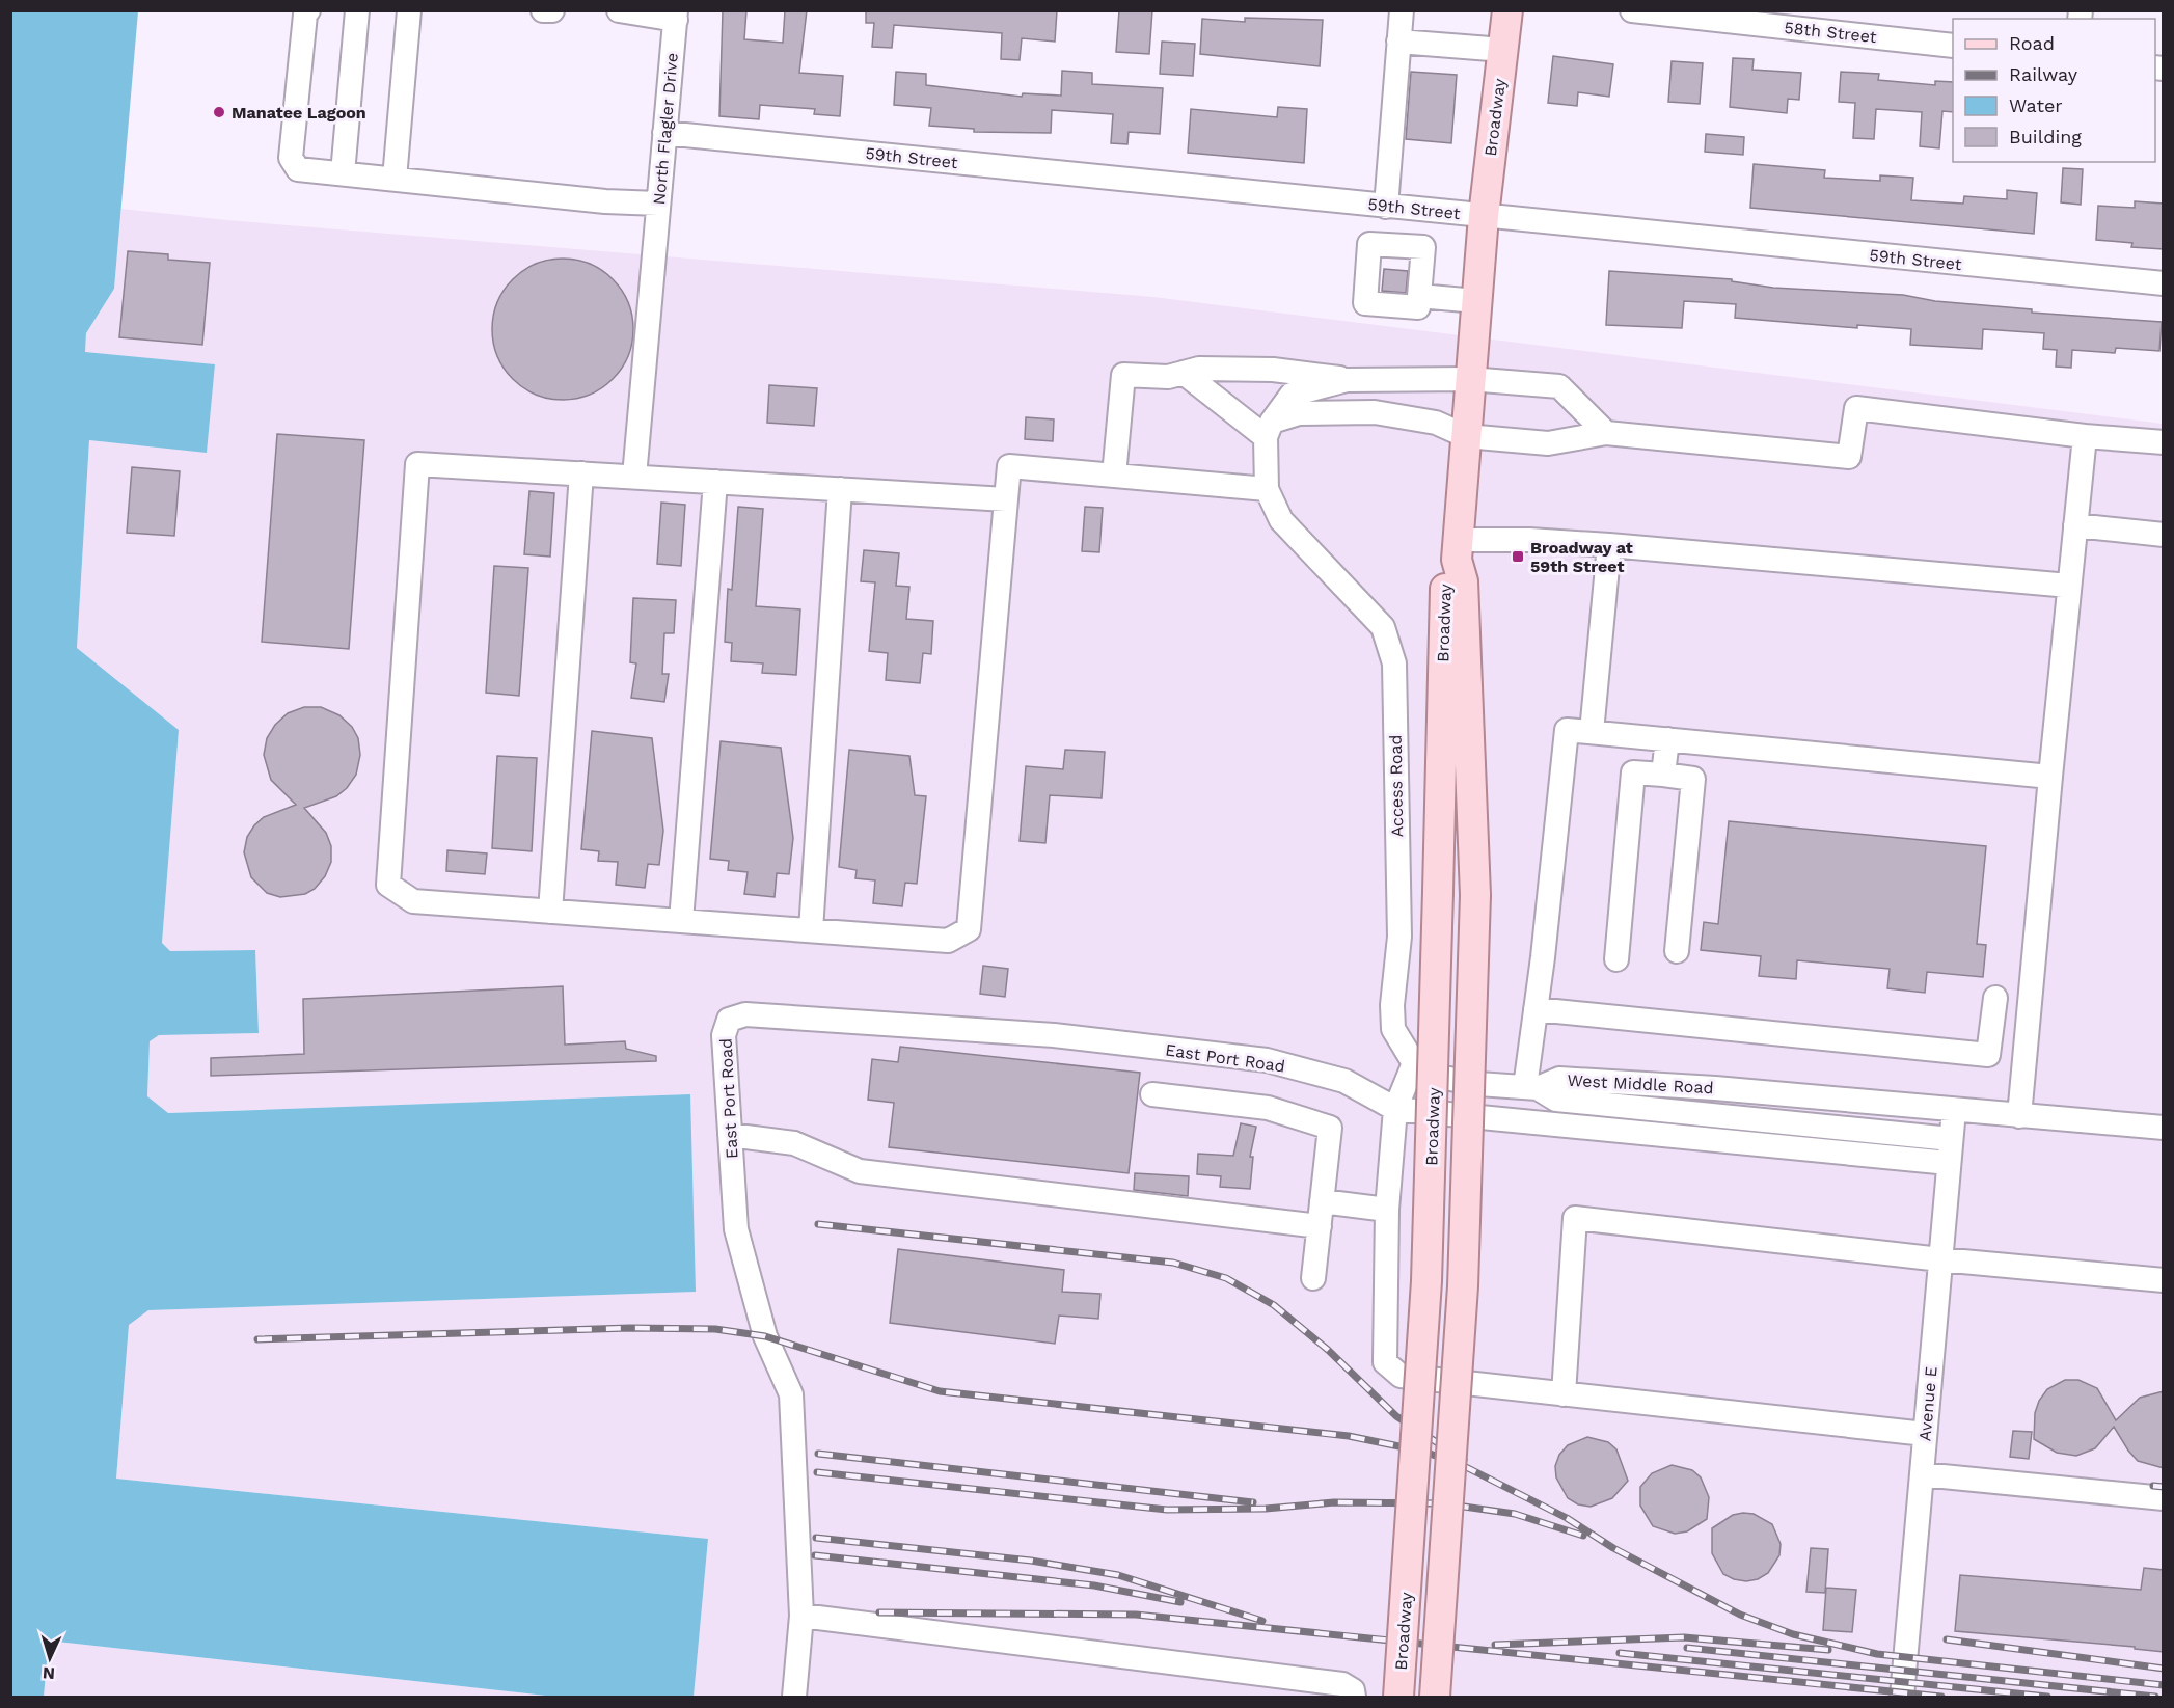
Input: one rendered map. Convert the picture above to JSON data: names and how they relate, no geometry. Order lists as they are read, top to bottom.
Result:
{
  "streets": {
    "main road": ["Broadway"],
    "street": [
      "58th Street",
      "North Flagler Drive",
      "59th Street",
      "Access Road",
      "East Port Road",
      "West Middle Road",
      "Avenue E"
    ]
  },
  "crossings": [
    ["Broadway", "59th Street"],
    ["North Flagler Drive", "59th Street"],
    ["West Middle Road", "Avenue E"]
  ],
  "places": {
    "other": ["Manatee Lagoon"],
    "transit": ["Broadway at 59th Street"]
  },
  "legend": [
    "Road",
    "Railway",
    "Water",
    "Building"
  ],
  "north": "bottom"
}
